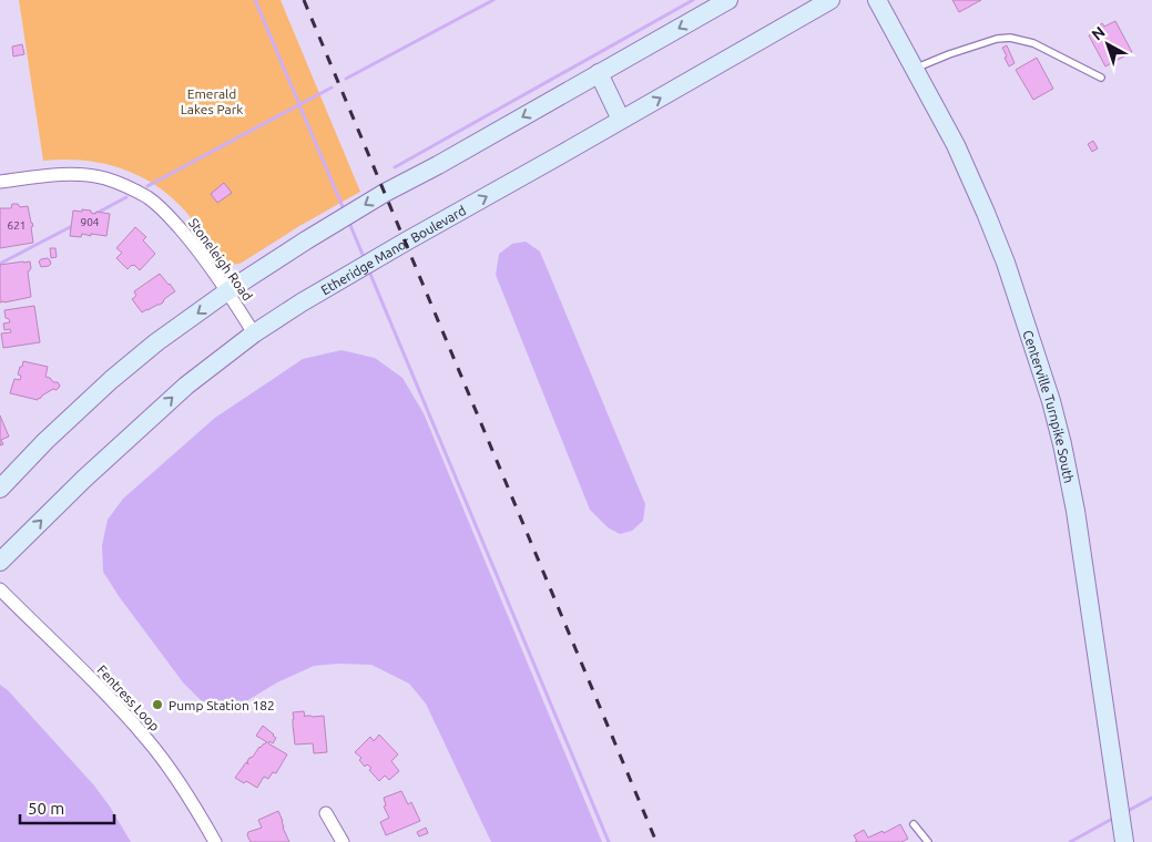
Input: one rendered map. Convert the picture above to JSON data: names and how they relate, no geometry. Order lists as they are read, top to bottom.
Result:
{
  "streets": {
    "main road": ["Etheridge Manor Boulevard", "Centerville Turnpike South"],
    "street": ["Stoneleigh Road", "Fentress Loop"]
  },
  "crossings": [
    ["Etheridge Manor Boulevard", "Stoneleigh Road"]
  ],
  "parks": ["Emerald Lakes Park"],
  "places": ["Pump Station 182"],
  "house_numbers": ["904", "621"],
  "scale_bar": "50 m",
  "north": "top left"
}
